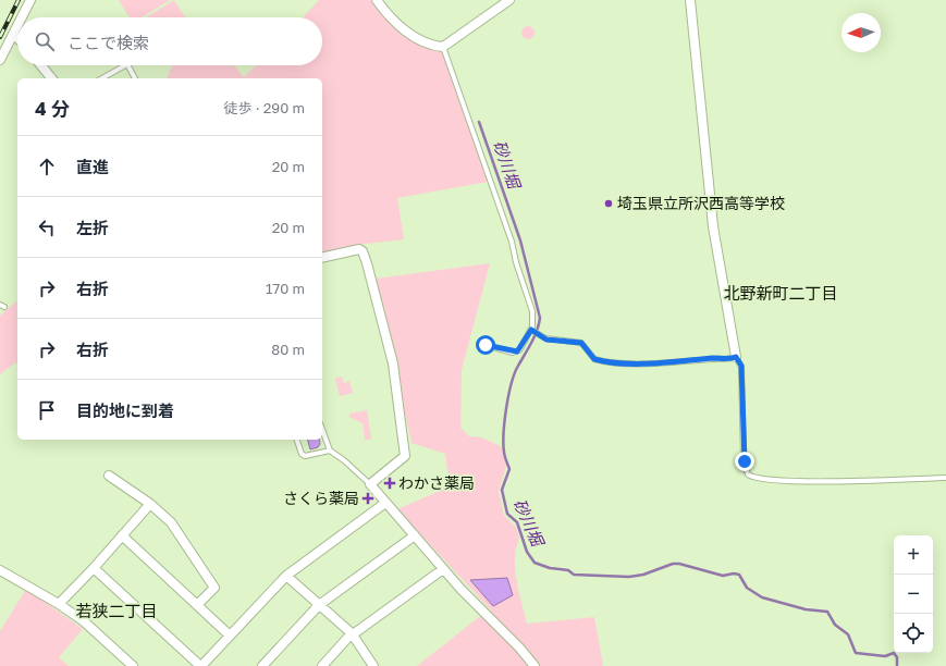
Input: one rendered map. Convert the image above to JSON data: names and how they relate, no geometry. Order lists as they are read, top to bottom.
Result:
{
  "districts": ["北野新町二丁目", "若狭二丁目"],
  "water": ["砂川堀"],
  "places": {
    "other": ["埼玉県立所沢西高等学校"],
    "health": ["わかさ薬局", "さくら薬局"]
  },
  "north": "left",
  "page": {
    "search": "ここで検索",
    "heading": ["4 分", "徒歩 · 290 m"],
    "list": [
      ["直進", "20 m"],
      ["左折", "20 m"],
      ["右折", "170 m"],
      ["右折", "80 m"],
      "目的地に到着"
    ],
    "map_buttons": ["+", "−"]
  }
}
